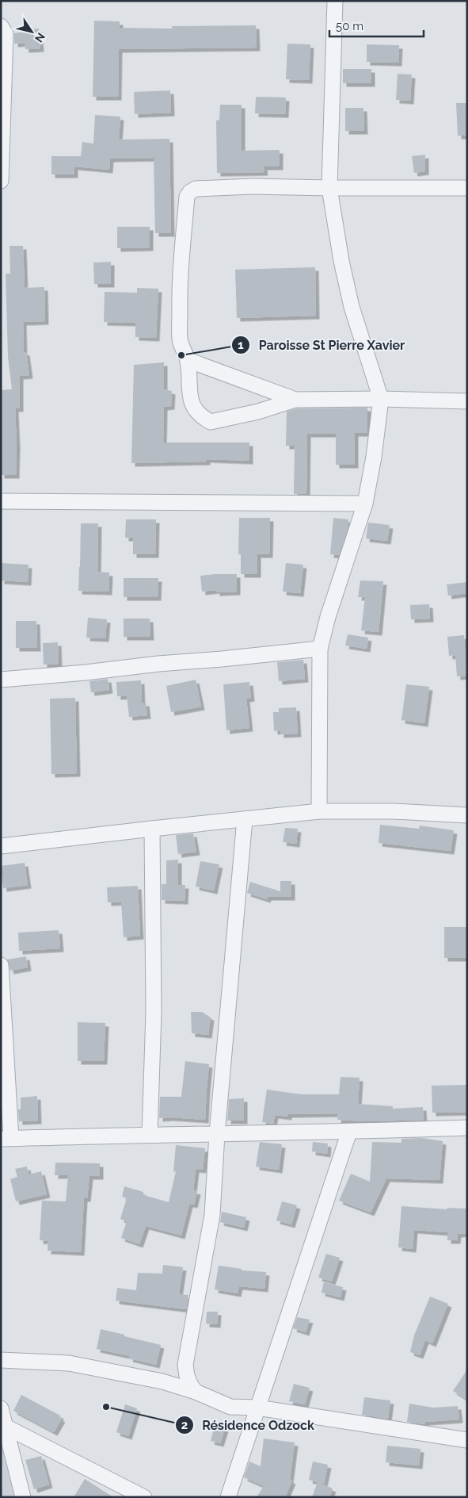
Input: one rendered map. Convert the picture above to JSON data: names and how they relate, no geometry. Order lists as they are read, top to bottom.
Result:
{
  "places": ["Paroisse St Pierre Xavier", "Résidence Odzock"],
  "scale_bar": "50 m",
  "north": "bottom right"
}
